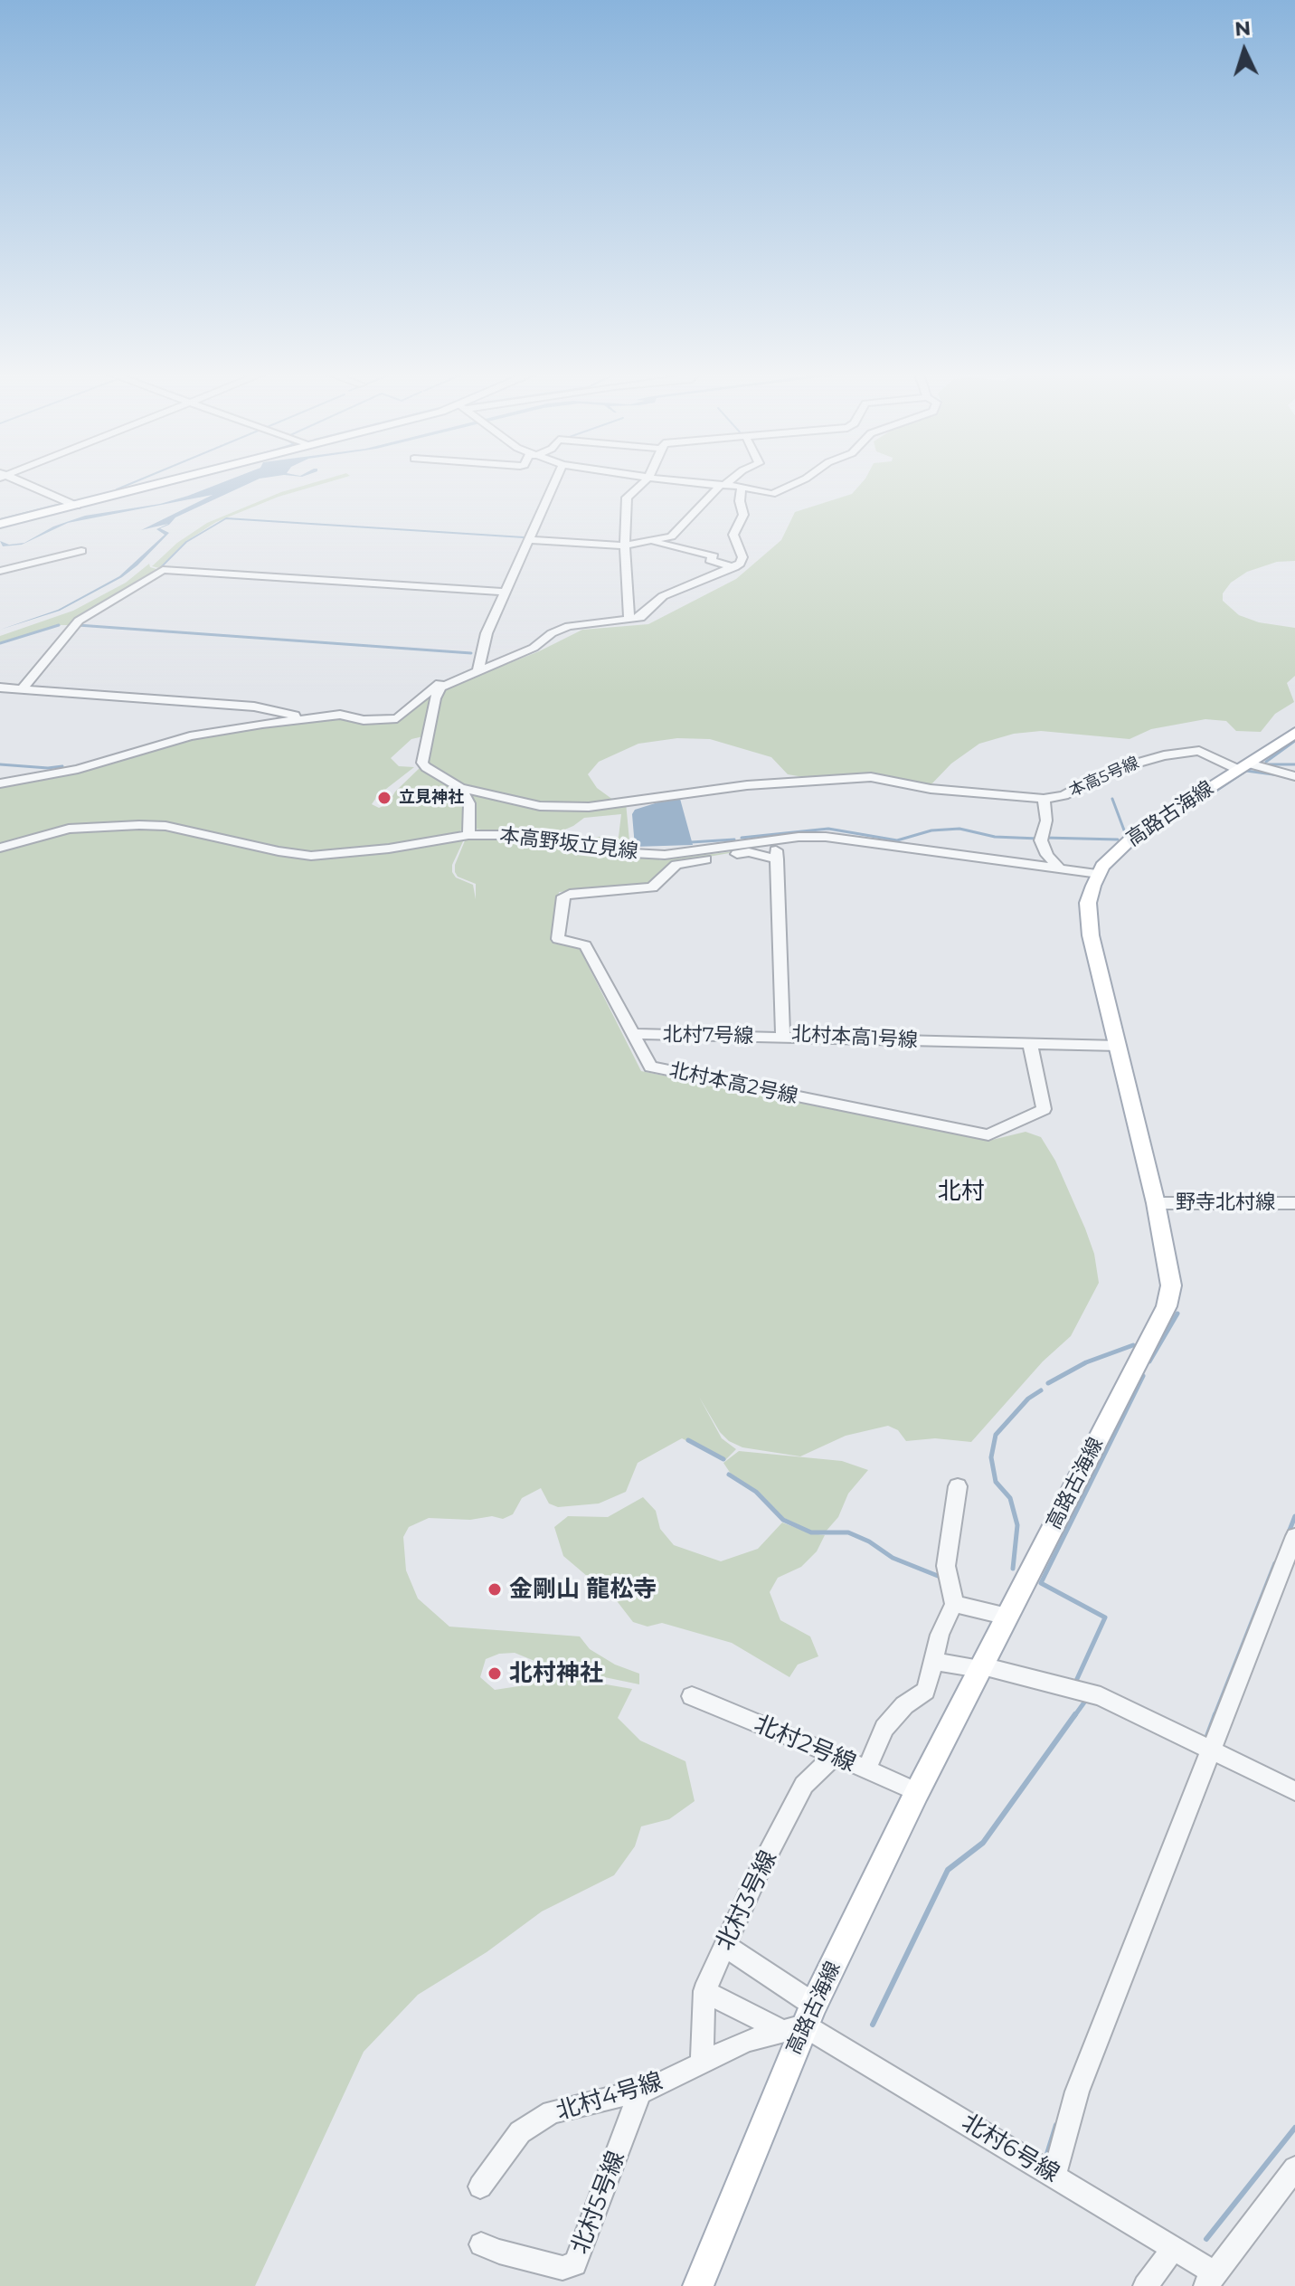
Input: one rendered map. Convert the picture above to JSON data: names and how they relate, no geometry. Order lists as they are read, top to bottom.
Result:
{
  "streets": {
    "main road": ["高路古海線"],
    "street": [
      "本高5号線",
      "本高野坂立見線",
      "北村7号線",
      "北村本高1号線",
      "北村本高2号線",
      "野寺北村線",
      "北村2号線",
      "北村3号線",
      "北村4号線",
      "北村6号線",
      "北村5号線"
    ]
  },
  "crossings": [
    ["本高5号線", "高路古海線"],
    ["本高5号線", "本高野坂立見線"],
    ["高路古海線", "本高野坂立見線"],
    ["高路古海線", "北村本高1号線"],
    ["高路古海線", "野寺北村線"],
    ["高路古海線", "北村2号線"],
    ["高路古海線", "北村4号線"],
    ["高路古海線", "北村6号線"],
    ["本高野坂立見線", "北村本高1号線"],
    ["北村7号線", "北村本高1号線"],
    ["北村7号線", "北村本高2号線"],
    ["北村本高1号線", "北村本高2号線"],
    ["北村2号線", "北村3号線"],
    ["北村3号線", "北村4号線"],
    ["北村4号線", "北村6号線"],
    ["北村4号線", "北村5号線"]
  ],
  "districts": ["北村"],
  "places": ["立見神社", "金剛山 龍松寺", "北村神社"],
  "north": "top"
}
